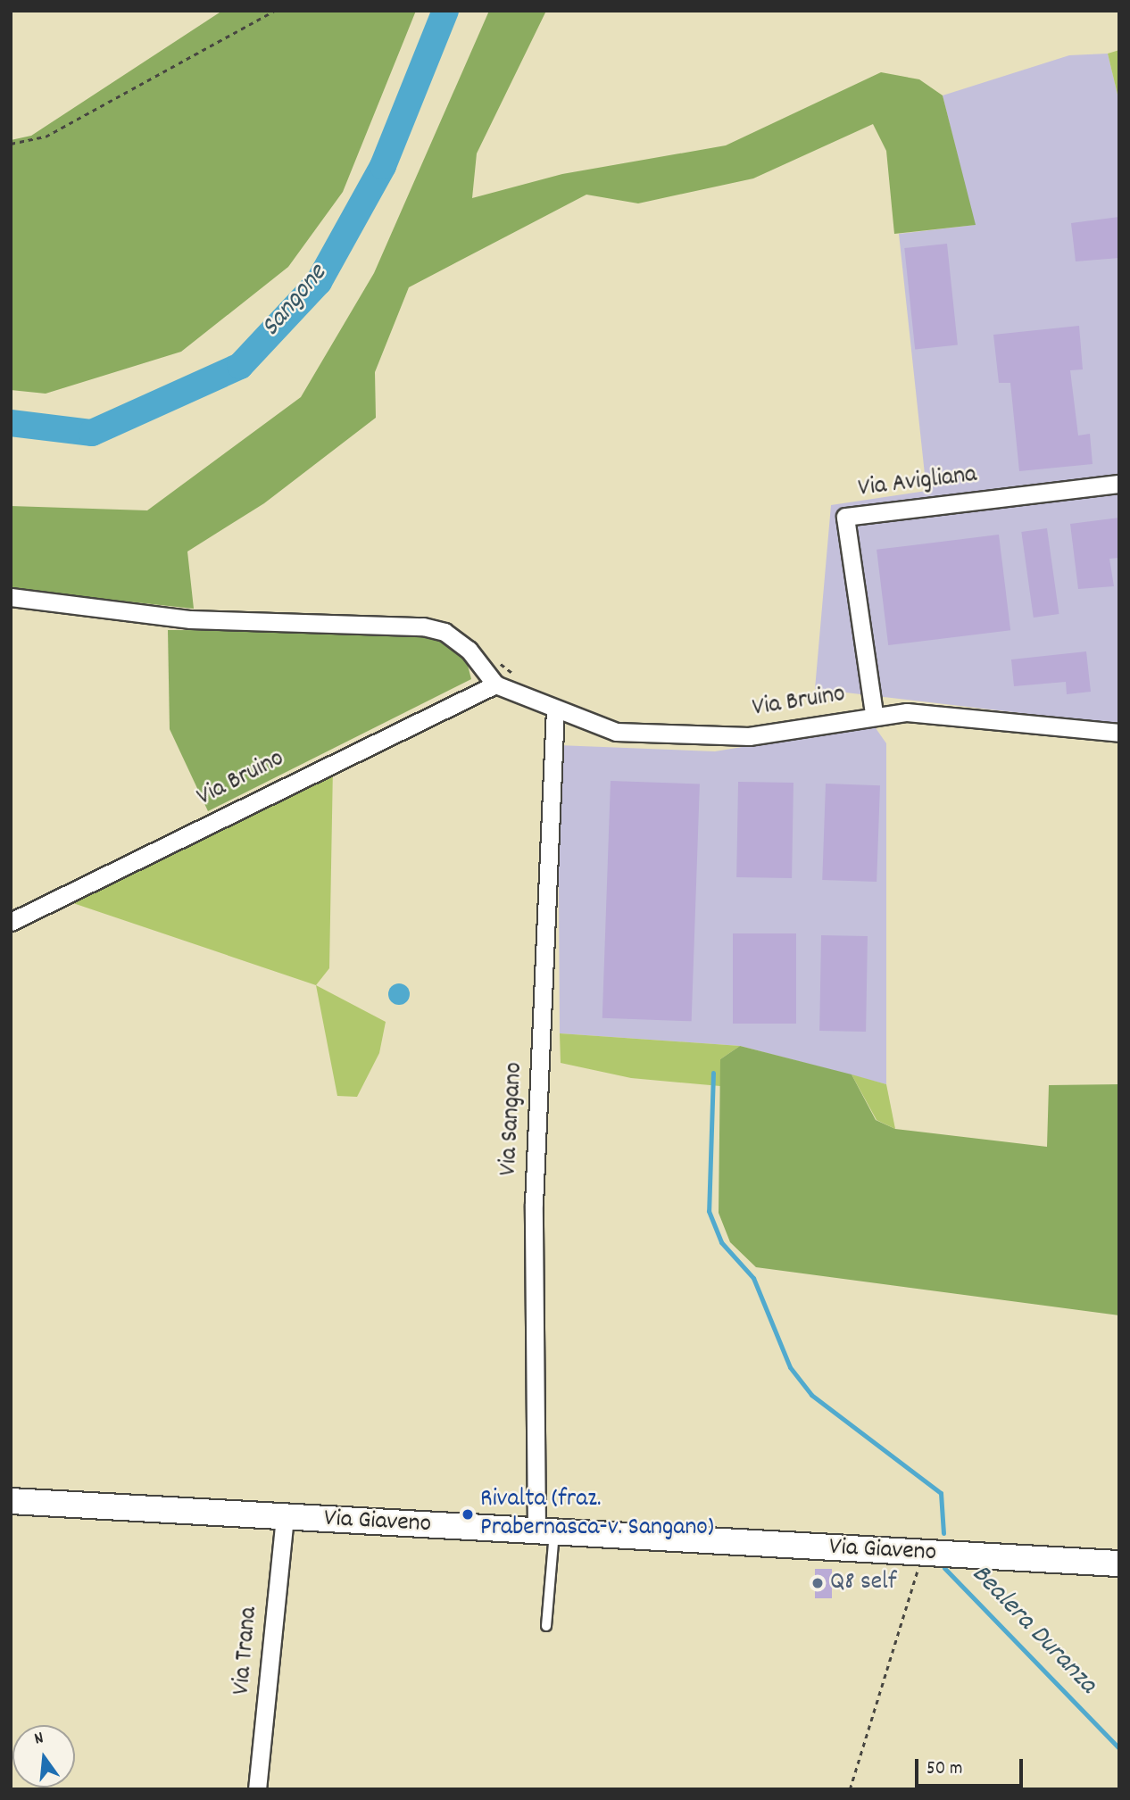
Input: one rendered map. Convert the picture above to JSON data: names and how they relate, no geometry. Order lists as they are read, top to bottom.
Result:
{
  "streets": {
    "main road": ["Via Giaveno"],
    "street": [
      "Via Avigliana",
      "Via Bruino",
      "Via Sangano",
      "Via Trana"
    ]
  },
  "crossings": [
    ["Via Avigliana", "Via Bruino"],
    ["Via Bruino", "Via Sangano"],
    ["Via Sangano", "Via Giaveno"],
    ["Via Giaveno", "Via Trana"]
  ],
  "water": ["Sangone", "Bealera Duranza"],
  "places": ["Rivalta (fraz. Prabernasca-v. Sangano)", "Q8 self"],
  "scale_bar": "50 m",
  "north": "top"
}
